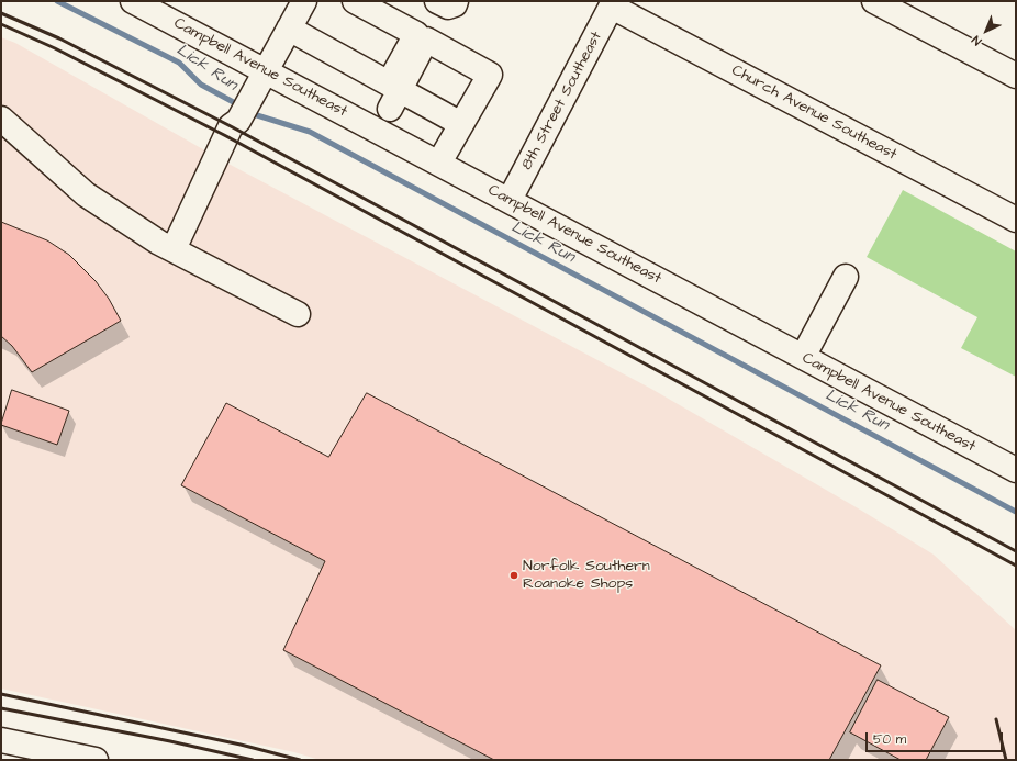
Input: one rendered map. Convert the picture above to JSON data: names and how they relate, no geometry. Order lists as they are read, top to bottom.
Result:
{
  "streets": {
    "street": ["Campbell Avenue Southeast", "8th Street Southeast", "Church Avenue Southeast"]
  },
  "crossings": [
    ["Campbell Avenue Southeast", "8th Street Southeast"],
    ["8th Street Southeast", "Church Avenue Southeast"]
  ],
  "water": ["Lick Run"],
  "places": ["Norfolk Southern Roanoke Shops"],
  "scale_bar": "50 m",
  "north": "bottom left"
}
